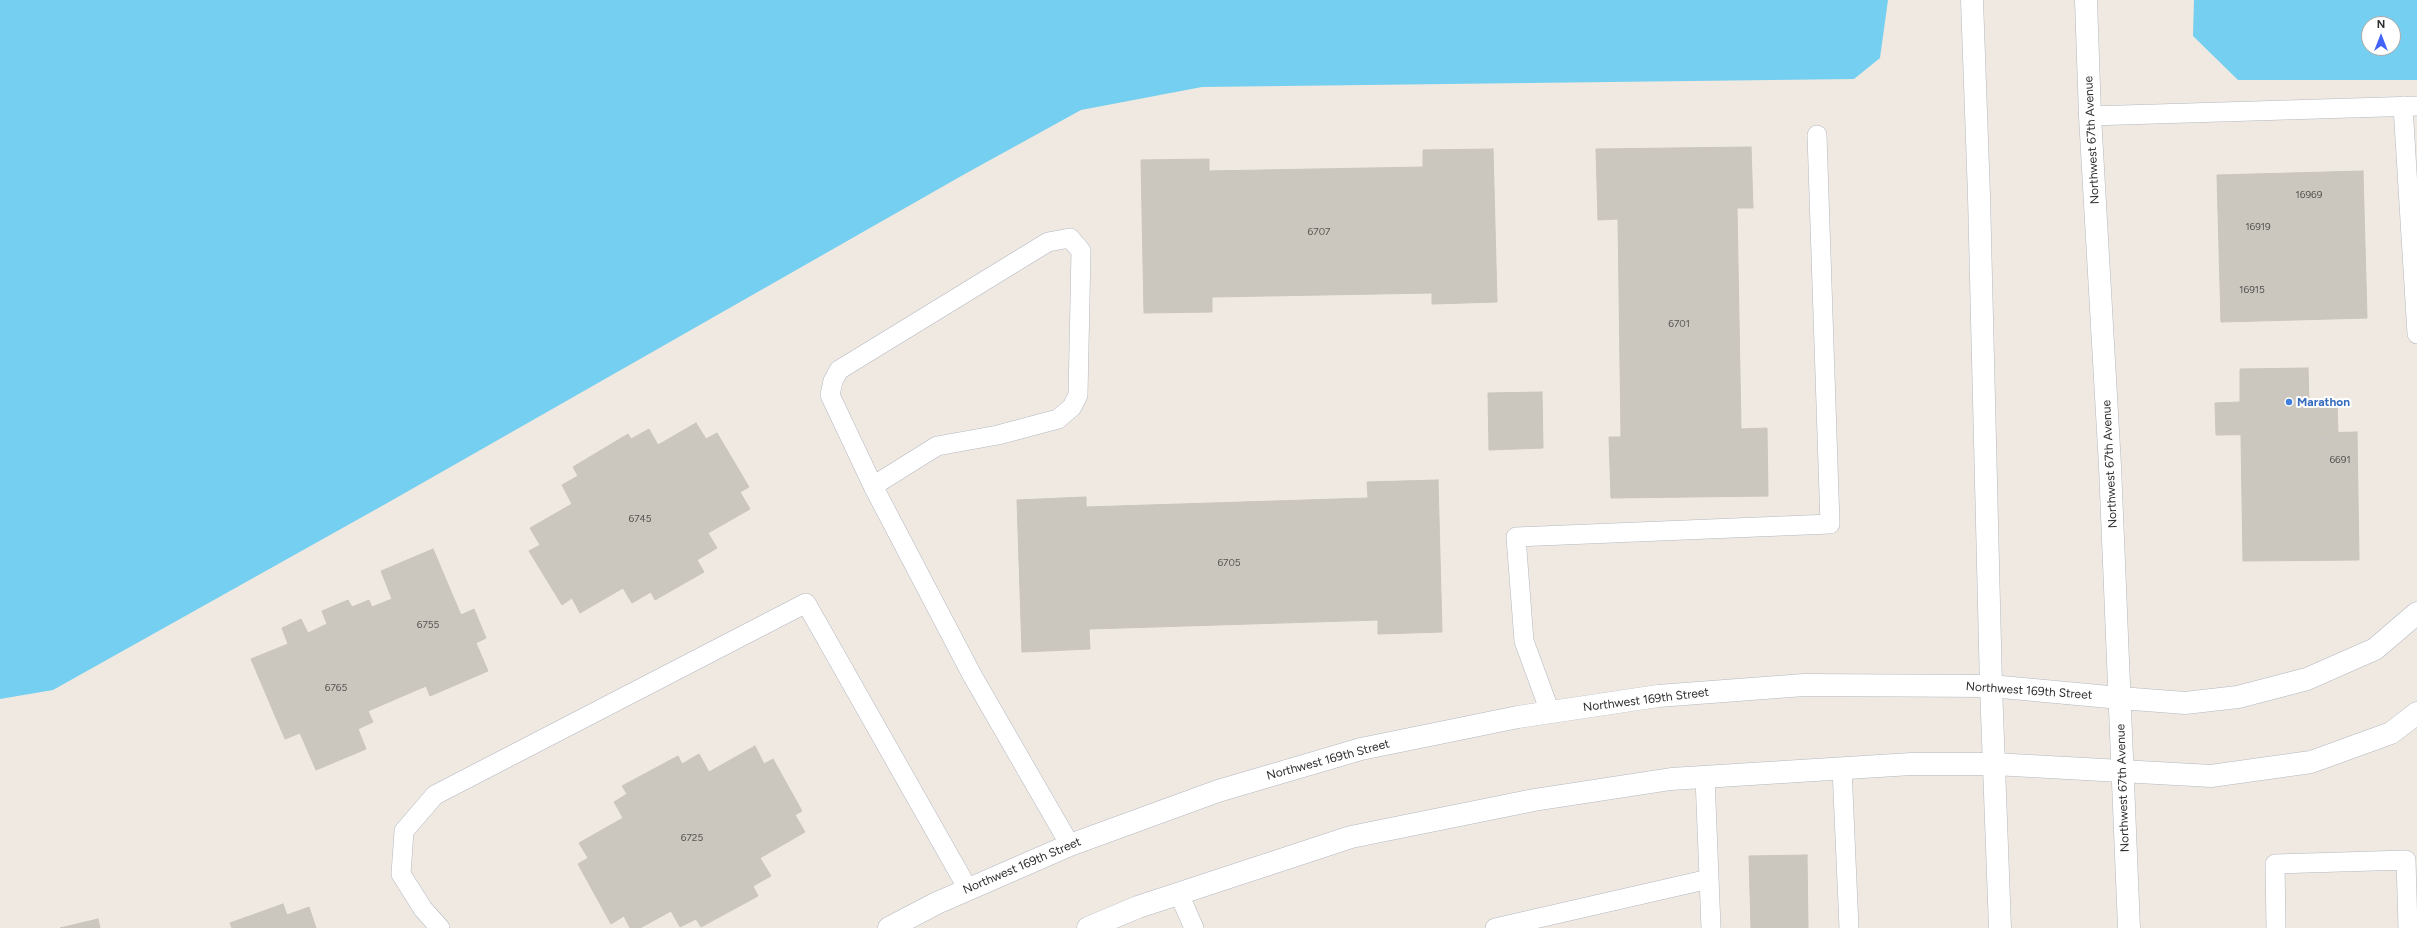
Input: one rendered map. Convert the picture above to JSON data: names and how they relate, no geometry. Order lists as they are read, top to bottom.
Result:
{
  "streets": {
    "street": ["Northwest 67th Avenue", "Northwest 169th Street"]
  },
  "crossings": [
    ["Northwest 67th Avenue", "Northwest 169th Street"]
  ],
  "places": ["Marathon"],
  "house_numbers": [
    "16969",
    "16919",
    "6707",
    "16915",
    "6701",
    "6691",
    "6745",
    "6705",
    "6755",
    "6765",
    "6725"
  ],
  "north": "top"
}
